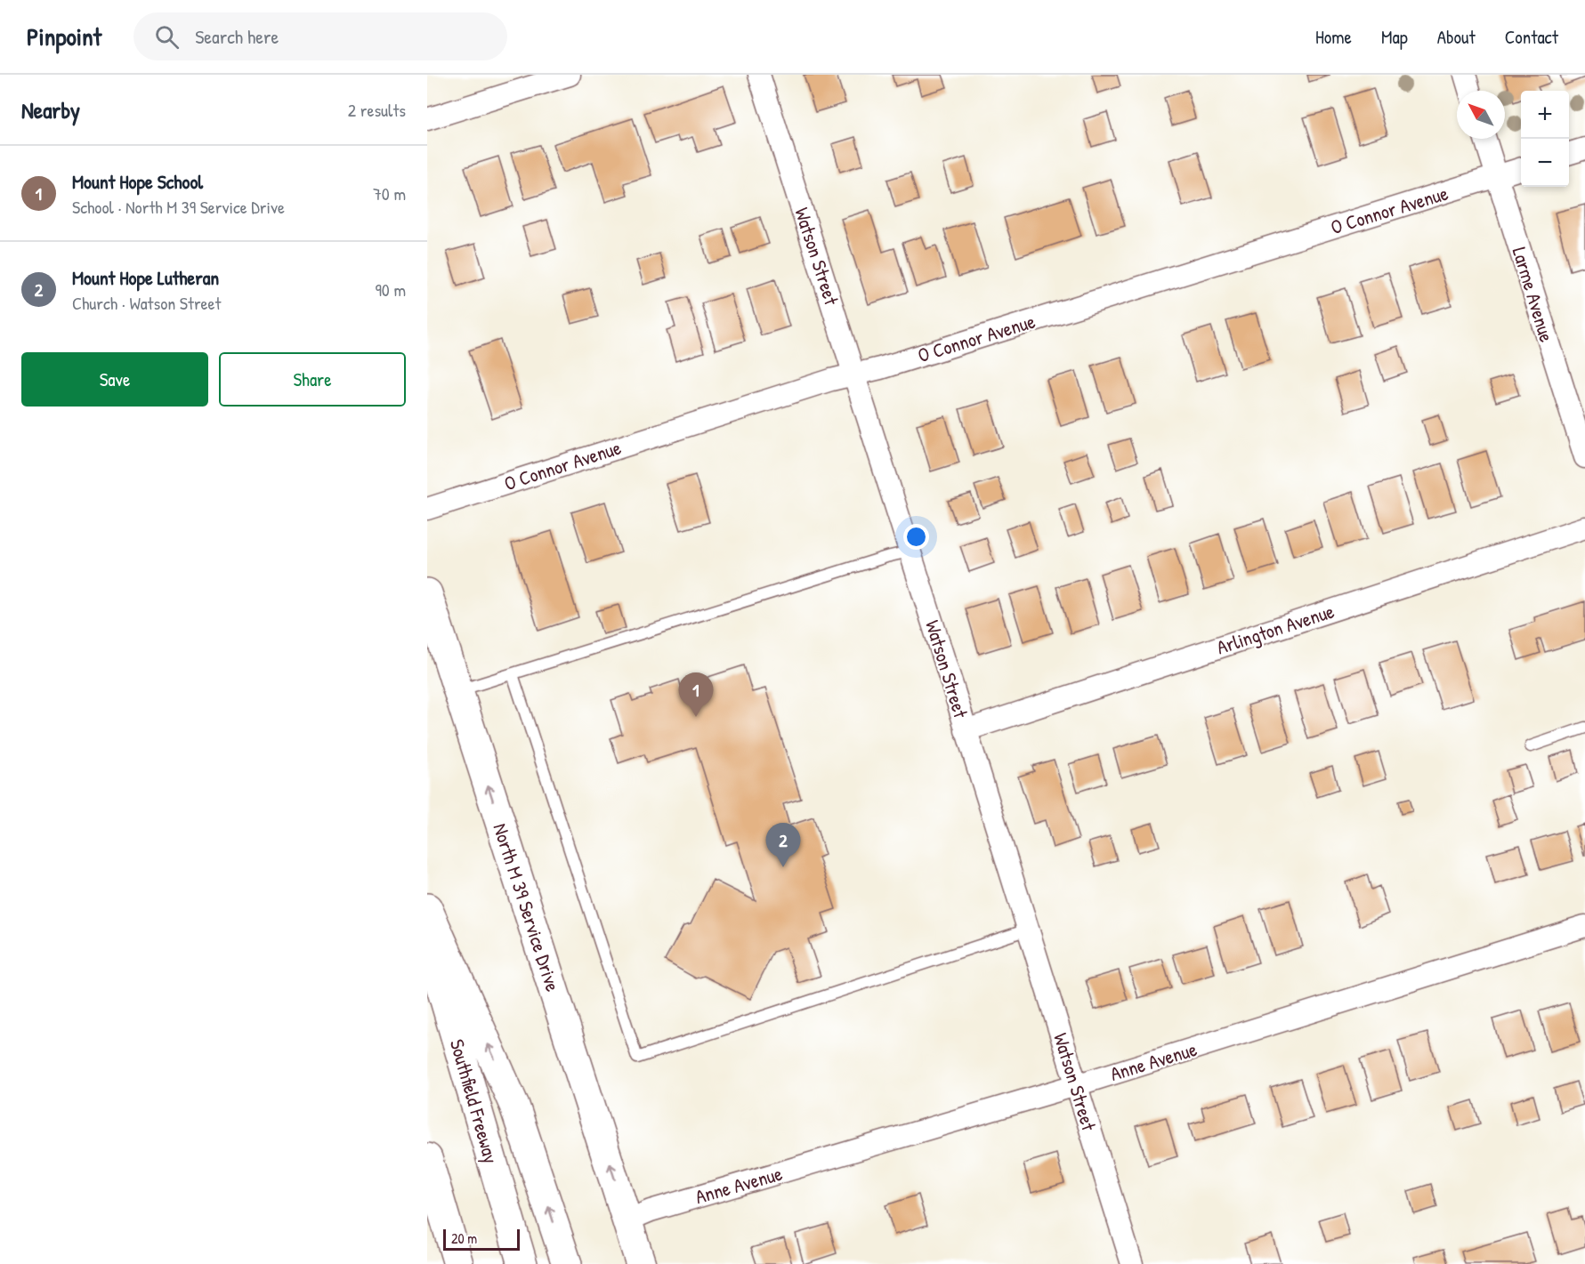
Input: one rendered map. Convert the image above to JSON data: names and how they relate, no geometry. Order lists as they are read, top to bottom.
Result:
{
  "streets": {
    "main road": ["North M 39 Service Drive", "Southfield Freeway"],
    "street": [
      "O Connor Avenue",
      "Watson Street",
      "Larme Avenue",
      "Arlington Avenue",
      "Anne Avenue"
    ]
  },
  "crossings": [
    ["O Connor Avenue", "Watson Street"],
    ["O Connor Avenue", "Larme Avenue"],
    ["Watson Street", "Arlington Avenue"],
    ["Watson Street", "Anne Avenue"],
    ["North M 39 Service Drive", "Anne Avenue"]
  ],
  "scale_bar": "20 m",
  "north": "top left",
  "page": {
    "header": "Pinpoint",
    "search": "Search here",
    "nav": [
      "Home",
      "Map",
      "About",
      "Contact"
    ],
    "heading": ["Nearby", "2 results"],
    "map_buttons": ["+", "−"],
    "list": [
      {
        "mark": "1",
        "name": "Mount Hope School",
        "note": "School · North M 39 Service Drive",
        "value": "70 m"
      },
      {
        "mark": "2",
        "name": "Mount Hope Lutheran",
        "note": "Church · Watson Street",
        "value": "90 m"
      }
    ],
    "buttons": ["Save", "Share"],
    "pins": ["1", "2"],
    "scale": "20 m"
  }
}
